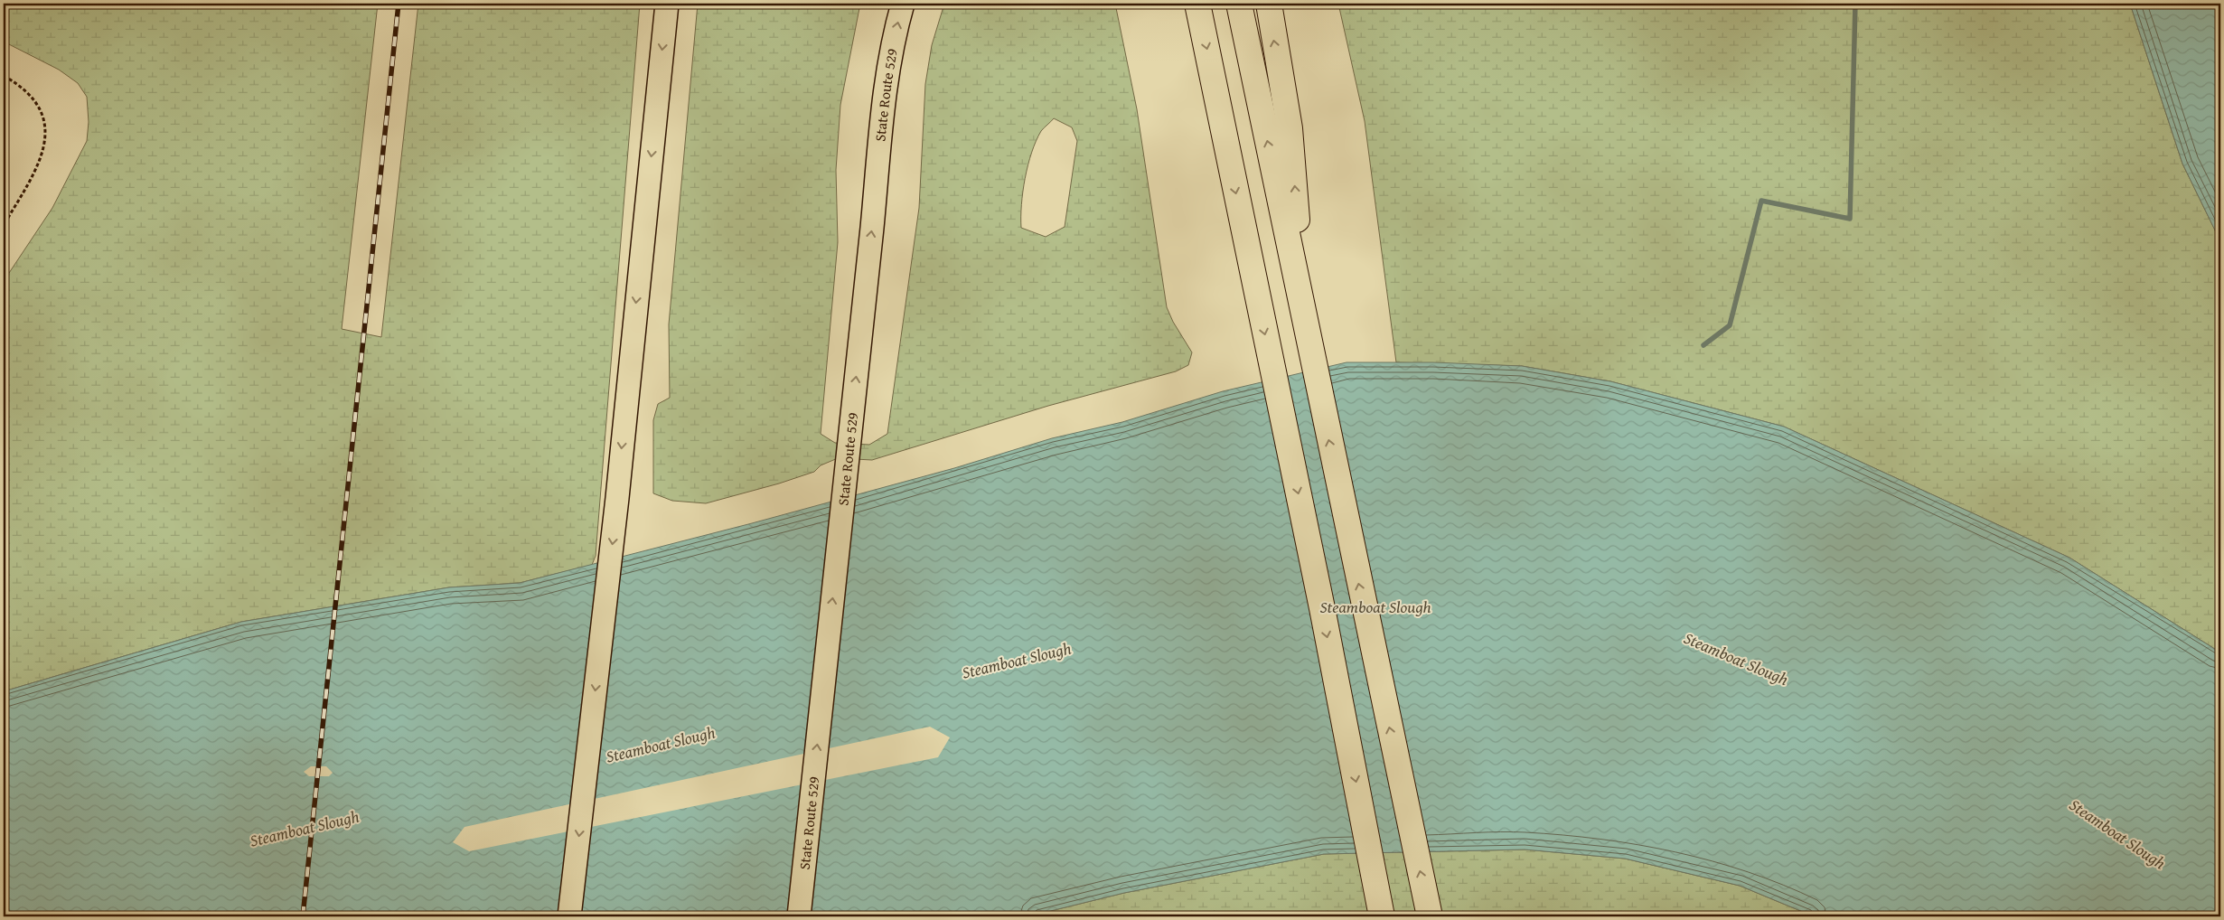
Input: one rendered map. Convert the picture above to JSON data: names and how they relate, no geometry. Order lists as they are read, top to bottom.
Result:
{
  "streets": {
    "main road": ["State Route 529"]
  },
  "one_way": ["State Route 529"],
  "water": ["Steamboat Slough"]
}
